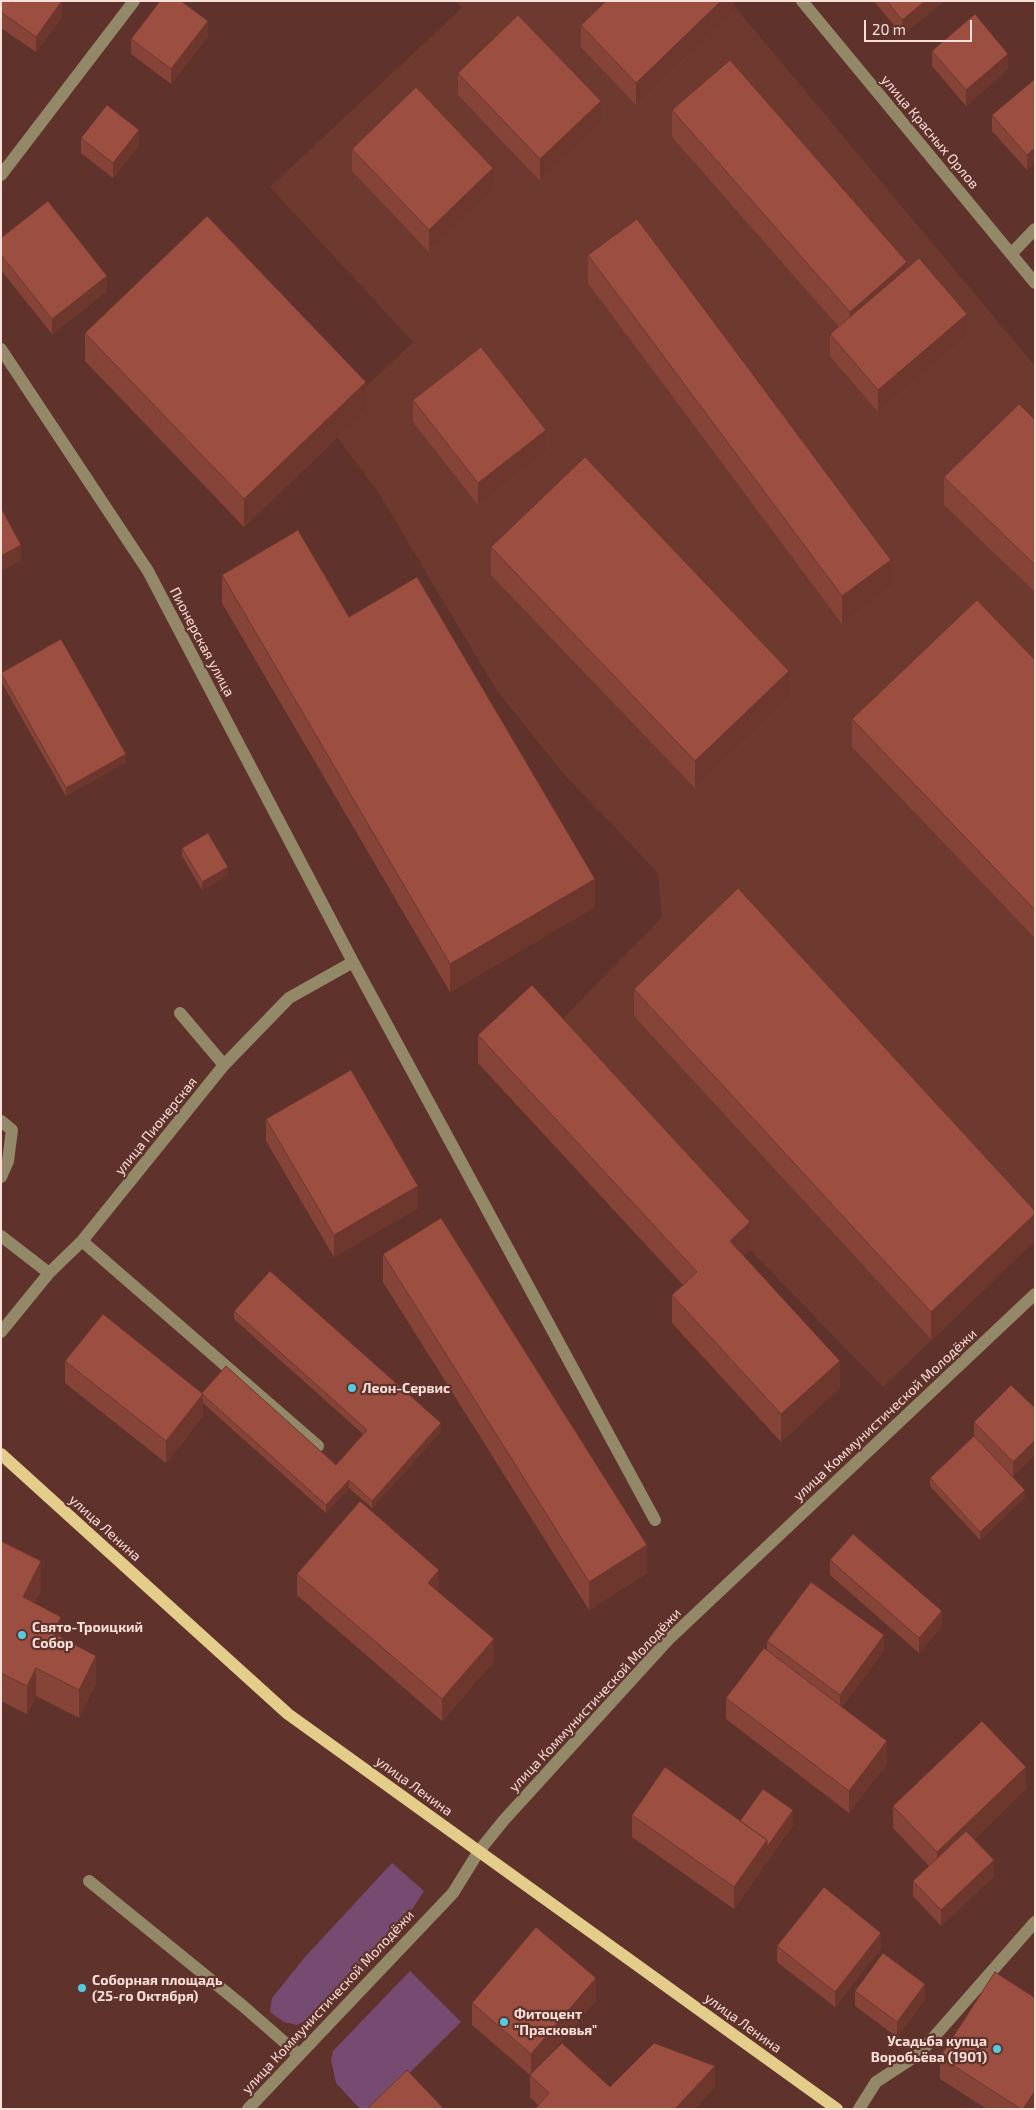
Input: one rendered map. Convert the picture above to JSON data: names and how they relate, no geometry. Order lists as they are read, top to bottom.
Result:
{
  "streets": {
    "main road": ["улица Ленина"],
    "street": [
      "улица Красных Орлов",
      "Пионерская улица",
      "улица Пионерская",
      "улица Коммунистической Молодёжи"
    ]
  },
  "crossings": [
    ["Пионерская улица", "улица Пионерская"],
    ["улица Коммунистической Молодёжи", "улица Ленина"]
  ],
  "places": [
    "Леон-Сервис",
    "Свято-Троицкий Собор",
    "Соборная площадь (25-го Октября)",
    "Фитоцент \"Прасковья\"",
    "Усадьба купца Воробьёва (1901)"
  ],
  "scale_bar": "20 m"
}
